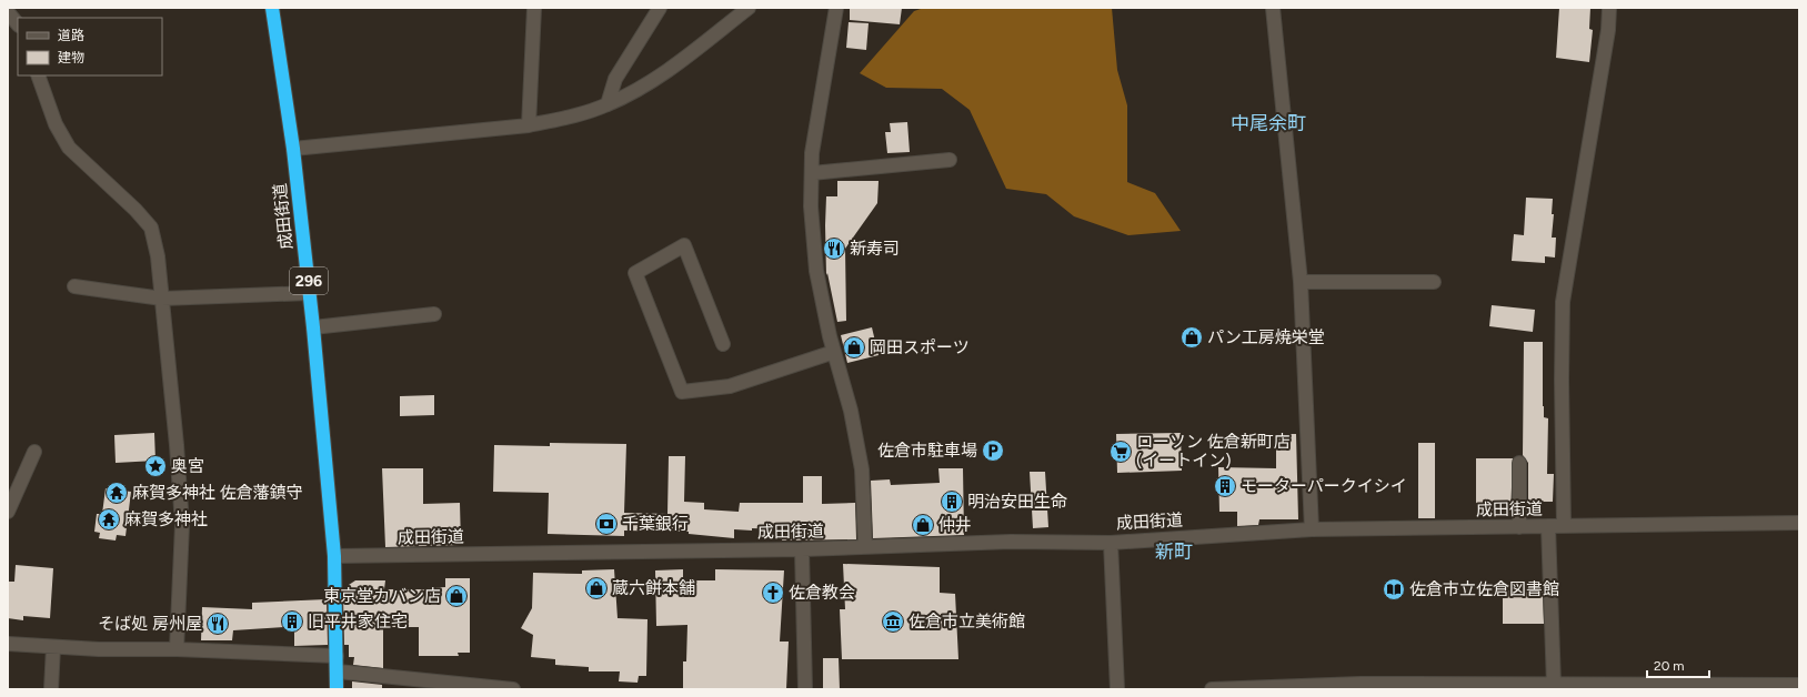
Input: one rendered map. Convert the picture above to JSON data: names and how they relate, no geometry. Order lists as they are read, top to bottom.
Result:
{
  "streets": {
    "highway": ["成田街道", "296"]
  },
  "crossings": [
    ["成田街道", "296"]
  ],
  "districts": ["中尾余町", "新町"],
  "places": {
    "restaurant": ["新寿司", "そば処 房州屋"],
    "shop": [
      "パン工房焼栄堂",
      "岡田スポーツ",
      "仲井",
      "蔵六餅本舗",
      "東京堂カバン店"
    ],
    "parking": ["佐倉市駐車場"],
    "supermarket": ["ローソン 佐倉新町店 (イートイン)"],
    "place": ["奥宮"],
    "building": ["モーターパークイシイ", "明治安田生命", "旧平井家住宅"],
    "temple": ["麻賀多神社 佐倉藩鎮守", "麻賀多神社"],
    "bank": ["千葉銀行"],
    "library": ["佐倉市立佐倉図書館"],
    "church": ["佐倉教会"],
    "museum": ["佐倉市立美術館"]
  },
  "legend": ["道路", "建物"],
  "scale_bar": "20 m"
}
